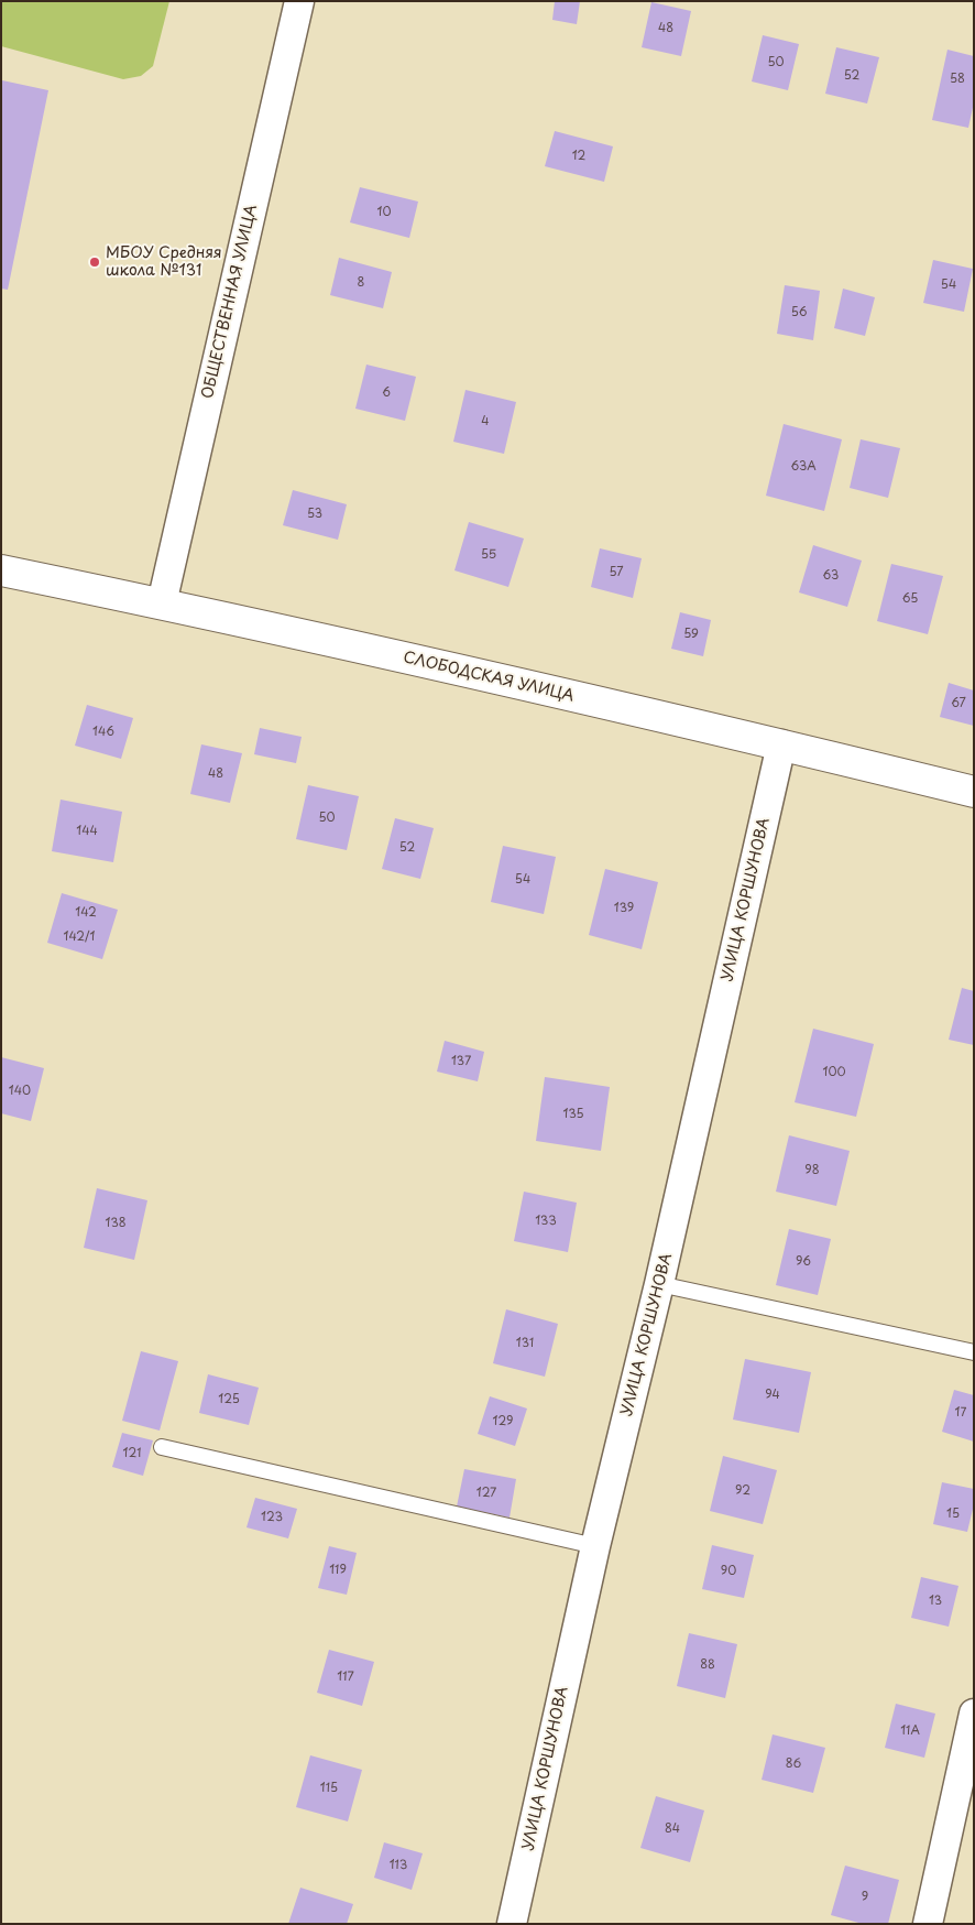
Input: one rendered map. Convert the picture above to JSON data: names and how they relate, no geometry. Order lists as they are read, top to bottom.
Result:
{
  "streets": {
    "street": ["ОБЩЕСТВЕННАЯ УЛИЦА", "СЛОБОДСКАЯ УЛИЦА", "УЛИЦА КОРШУНОВА"]
  },
  "crossings": [
    ["ОБЩЕСТВЕННАЯ УЛИЦА", "СЛОБОДСКАЯ УЛИЦА"],
    ["СЛОБОДСКАЯ УЛИЦА", "УЛИЦА КОРШУНОВА"]
  ],
  "places": ["МБОУ Средняя школа №131"],
  "house_numbers": [
    "48",
    "50",
    "52",
    "58",
    "12",
    "10",
    "8",
    "54",
    "56",
    "6",
    "4",
    "63А",
    "53",
    "55",
    "57",
    "63",
    "65",
    "59",
    "67",
    "146",
    "48",
    "50",
    "144",
    "52",
    "54",
    "139",
    "142",
    "142/1",
    "137",
    "100",
    "140",
    "135",
    "98",
    "133",
    "138",
    "96",
    "131",
    "94",
    "125",
    "17",
    "129",
    "121",
    "92",
    "127",
    "15",
    "123",
    "119",
    "90",
    "13",
    "88",
    "117",
    "11А",
    "86",
    "115",
    "84",
    "113",
    "9"
  ]
}
